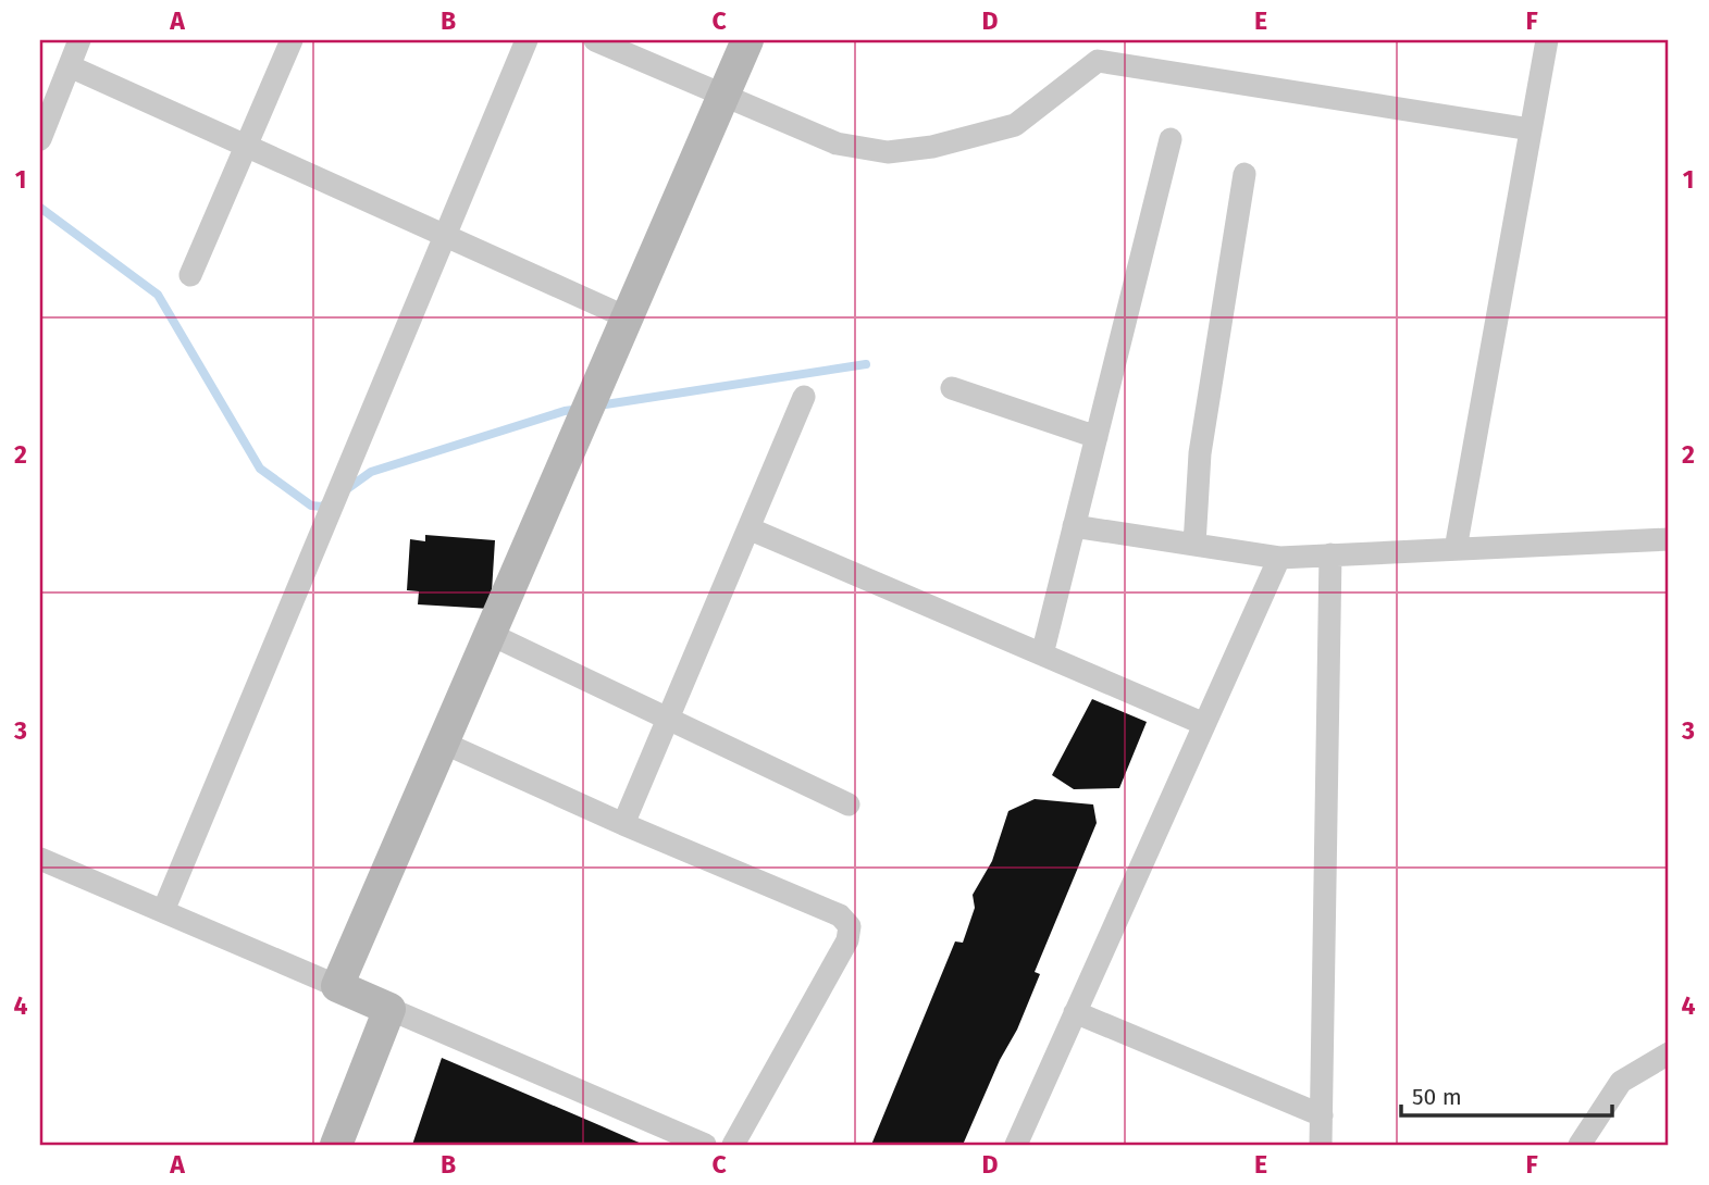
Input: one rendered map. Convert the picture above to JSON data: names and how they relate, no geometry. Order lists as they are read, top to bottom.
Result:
{
  "scale_bar": "50 m",
  "grid": {
    "columns": [
      "A",
      "B",
      "C",
      "D",
      "E",
      "F"
    ],
    "rows": [
      "1",
      "2",
      "3",
      "4"
    ]
  }
}
